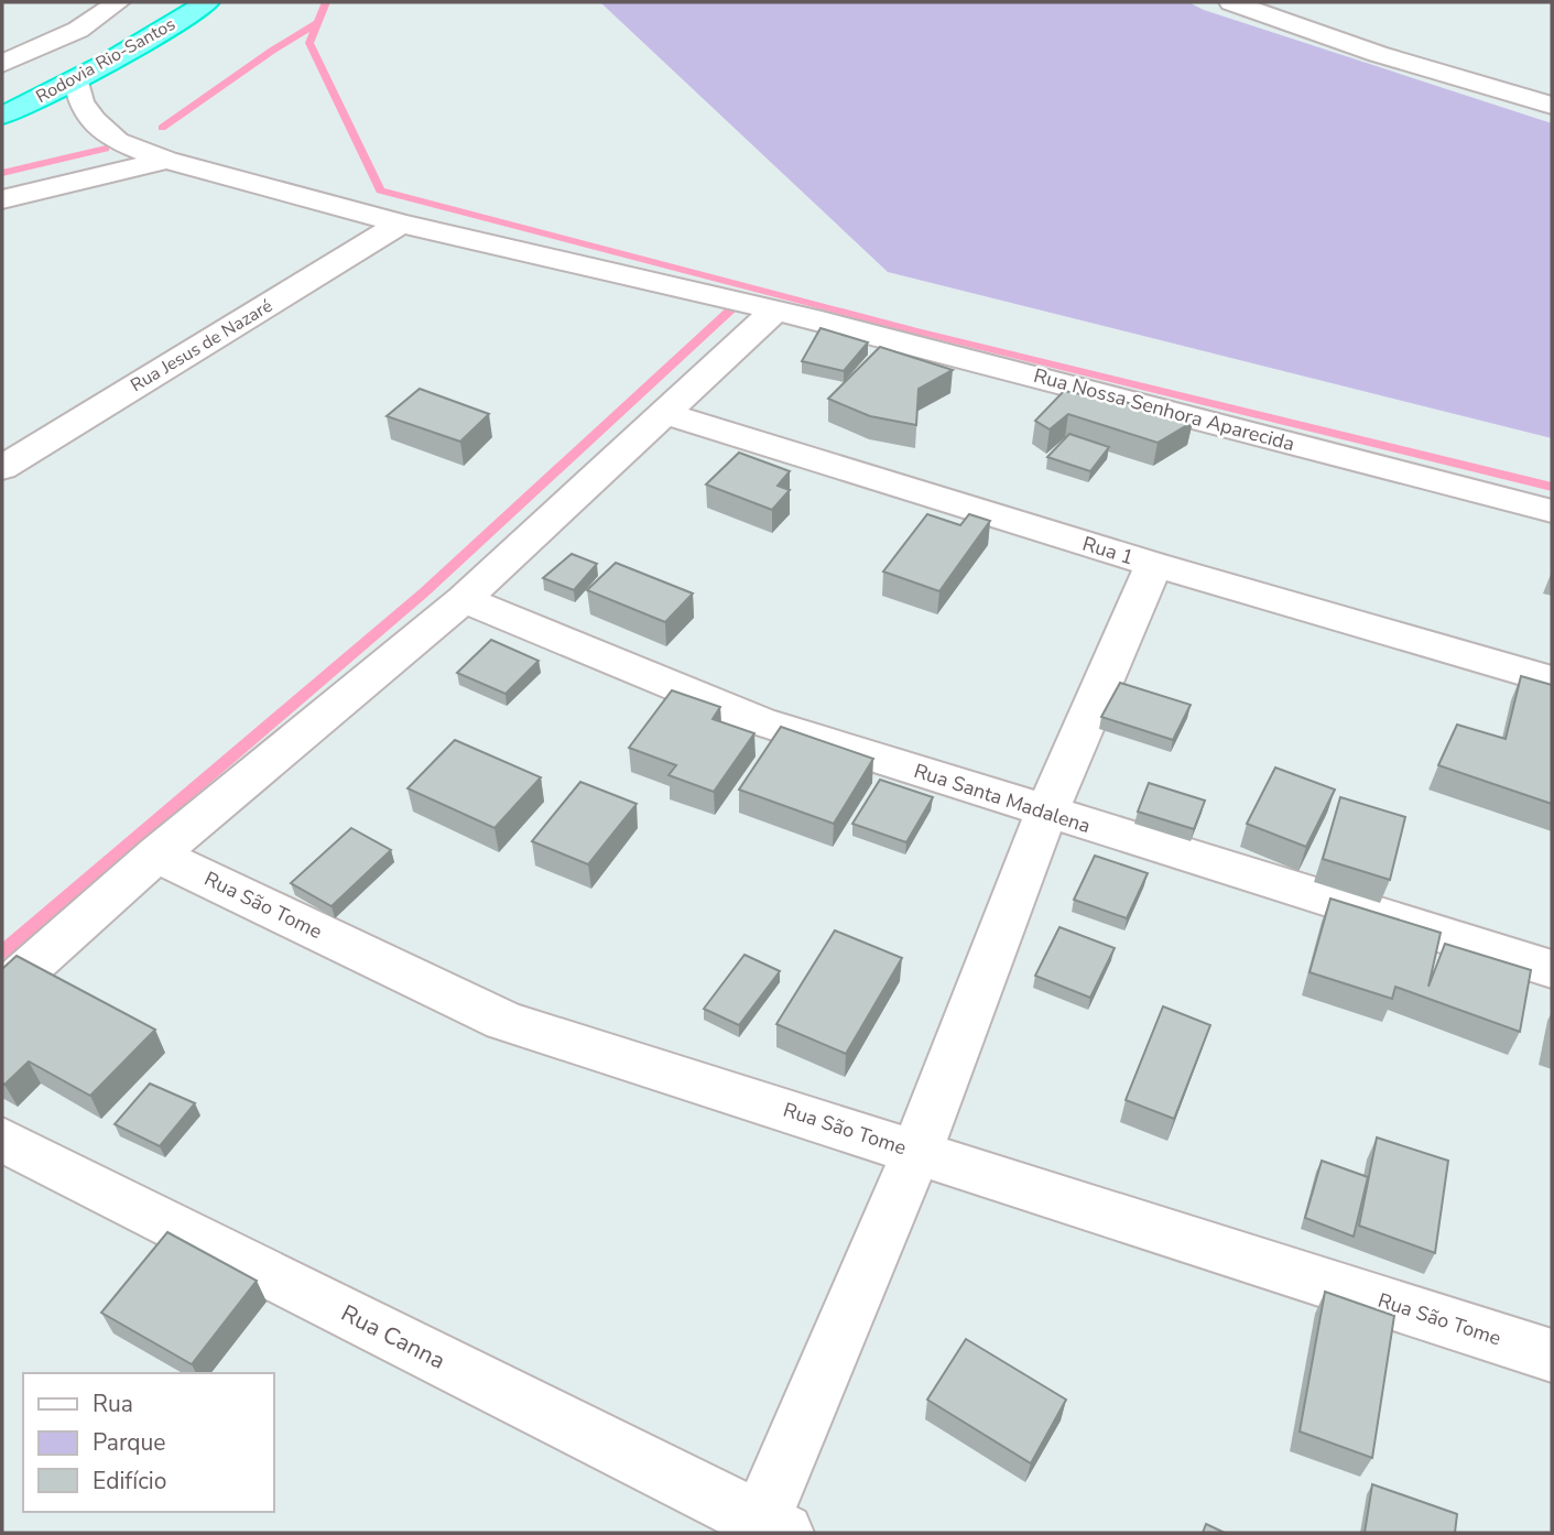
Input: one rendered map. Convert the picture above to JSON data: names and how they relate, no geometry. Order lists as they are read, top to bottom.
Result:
{
  "streets": {
    "highway": ["Rodovia Rio-Santos"],
    "street": [
      "Rua Jesus de Nazaré",
      "Rua Nossa Senhora Aparecida",
      "Rua 1",
      "Rua Santa Madalena",
      "Rua São Tome",
      "Rua Canna"
    ]
  },
  "crossings": [
    ["Rodovia Rio-Santos", "Rua Nossa Senhora Aparecida"],
    ["Rua Jesus de Nazaré", "Rua Nossa Senhora Aparecida"]
  ],
  "legend": ["Rua", "Parque", "Edifício"]
}
